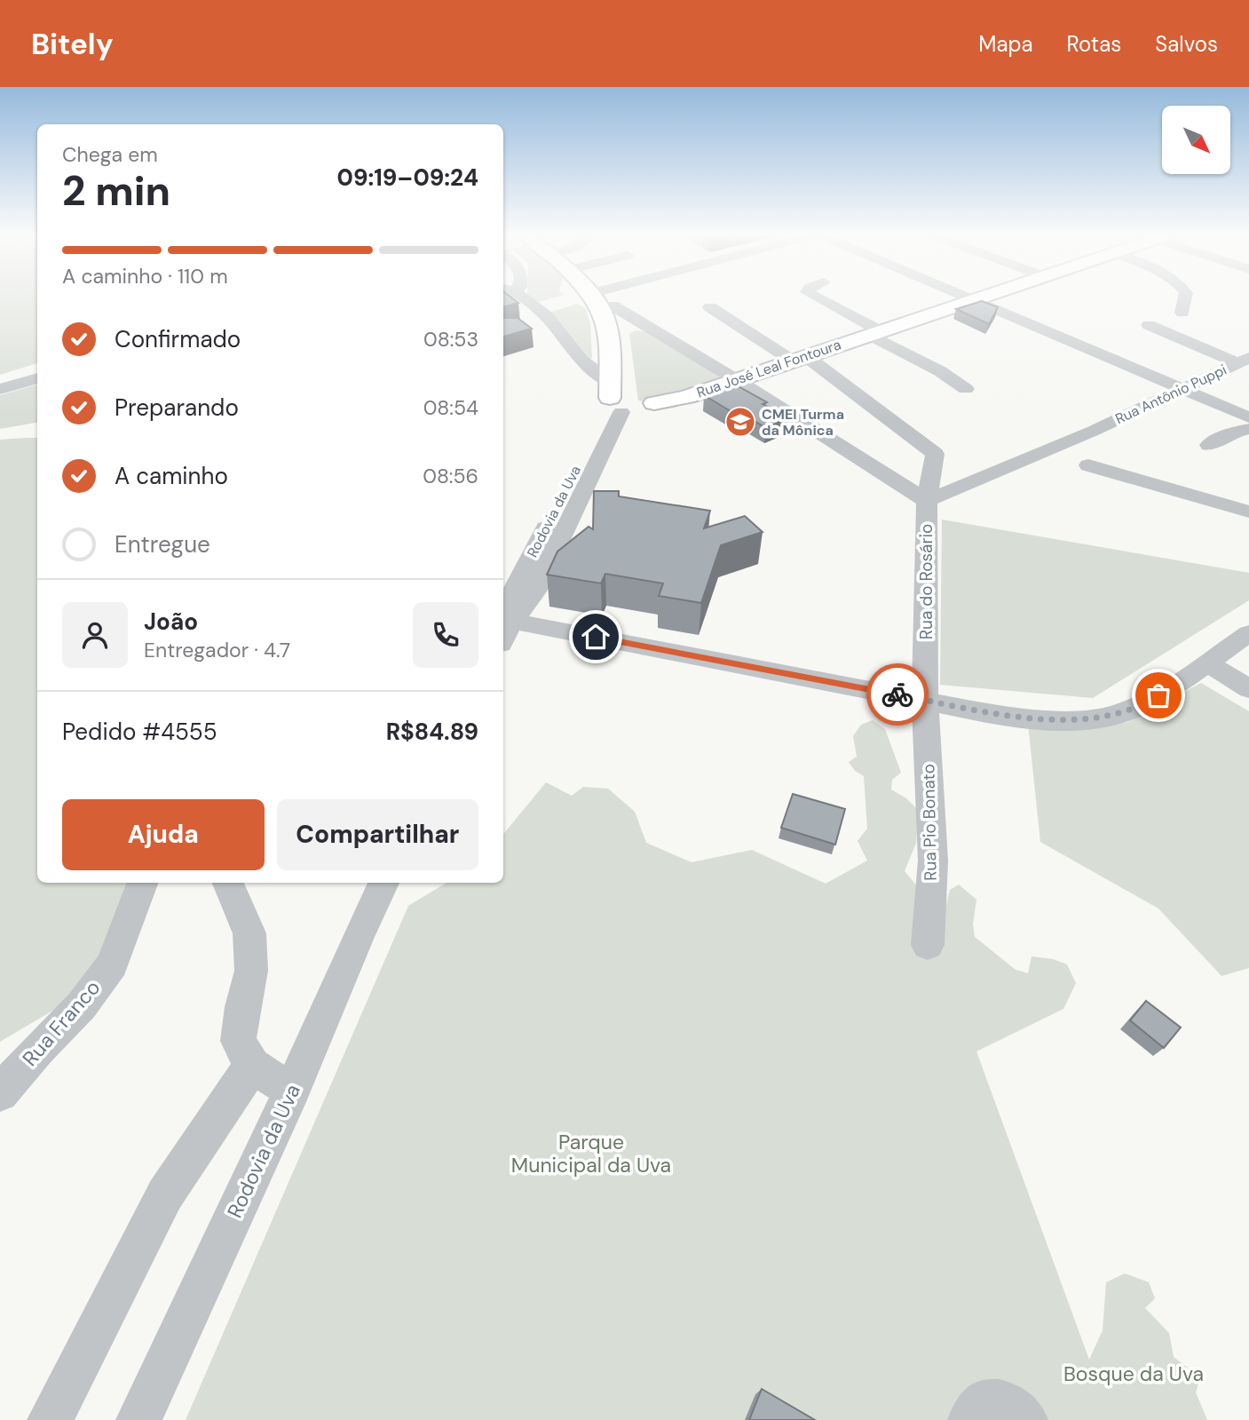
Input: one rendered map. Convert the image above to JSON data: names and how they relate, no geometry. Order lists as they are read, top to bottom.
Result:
{
  "streets": {
    "main road": ["Rua José Leal Fontoura", "Rodovia da Uva"],
    "street": [
      "Rua Antônio Puppi",
      "Rua do Rosário",
      "Rua Pio Bonato",
      "Rua Franco"
    ]
  },
  "crossings": [
    ["Rua José Leal Fontoura", "Rodovia da Uva"],
    ["Rua José Leal Fontoura", "Rua do Rosário"],
    ["Rua Antônio Puppi", "Rua do Rosário"],
    ["Rua do Rosário", "Rua Pio Bonato"]
  ],
  "parks": ["Parque Municipal da Uva", "Bosque da Uva"],
  "places": {
    "school or university": ["CMEI Turma da Mônica"]
  },
  "north": "bottom right",
  "page": {
    "header": "Bitely",
    "nav": ["Mapa", "Rotas", "Salvos"],
    "heading": ["2 min", "Chega em", "09:19–09:24"],
    "panel": [
      "João",
      "Entregador · 4.7",
      "Pedido #4555",
      "R$84.89"
    ],
    "bar": "A caminho · 110 m",
    "list": [
      ["Confirmado", "08:53"],
      ["Preparando", "08:54"],
      ["A caminho", "08:56"],
      "Entregue"
    ],
    "buttons": ["Ajuda", "Compartilhar"]
  }
}
